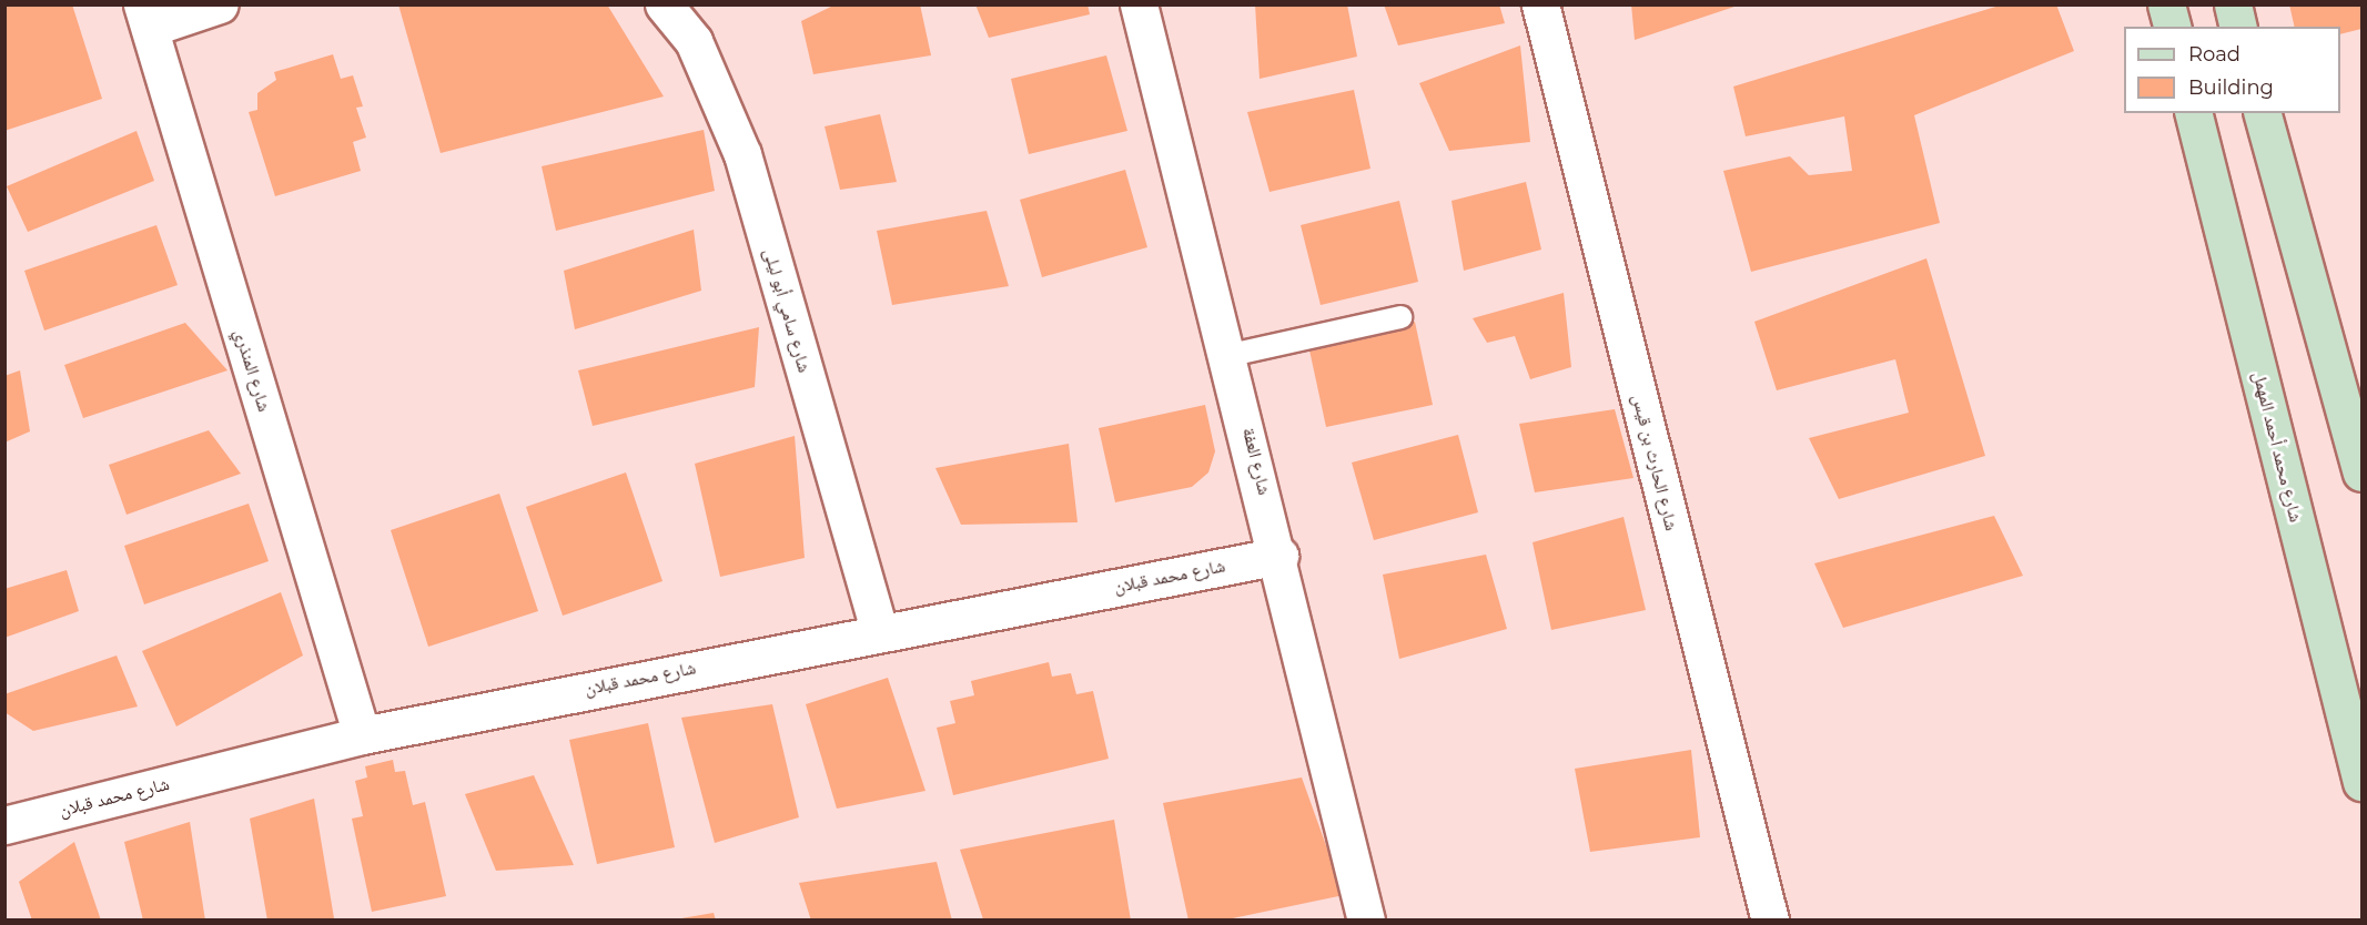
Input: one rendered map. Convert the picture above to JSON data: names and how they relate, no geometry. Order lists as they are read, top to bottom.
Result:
{
  "streets": {
    "main road": ["شارع محمد أحمد المهمل"],
    "street": [
      "شارع سامي أبو ليلى",
      "شارع المنذري",
      "شارع العفة",
      "شارع الحارث بن قيس",
      "شارع محمد قبلان"
    ]
  },
  "crossings": [
    ["شارع سامي أبو ليلى", "شارع محمد قبلان"],
    ["شارع المنذري", "شارع محمد قبلان"],
    ["شارع العفة", "شارع محمد قبلان"]
  ],
  "legend": ["Road", "Building"]
}
